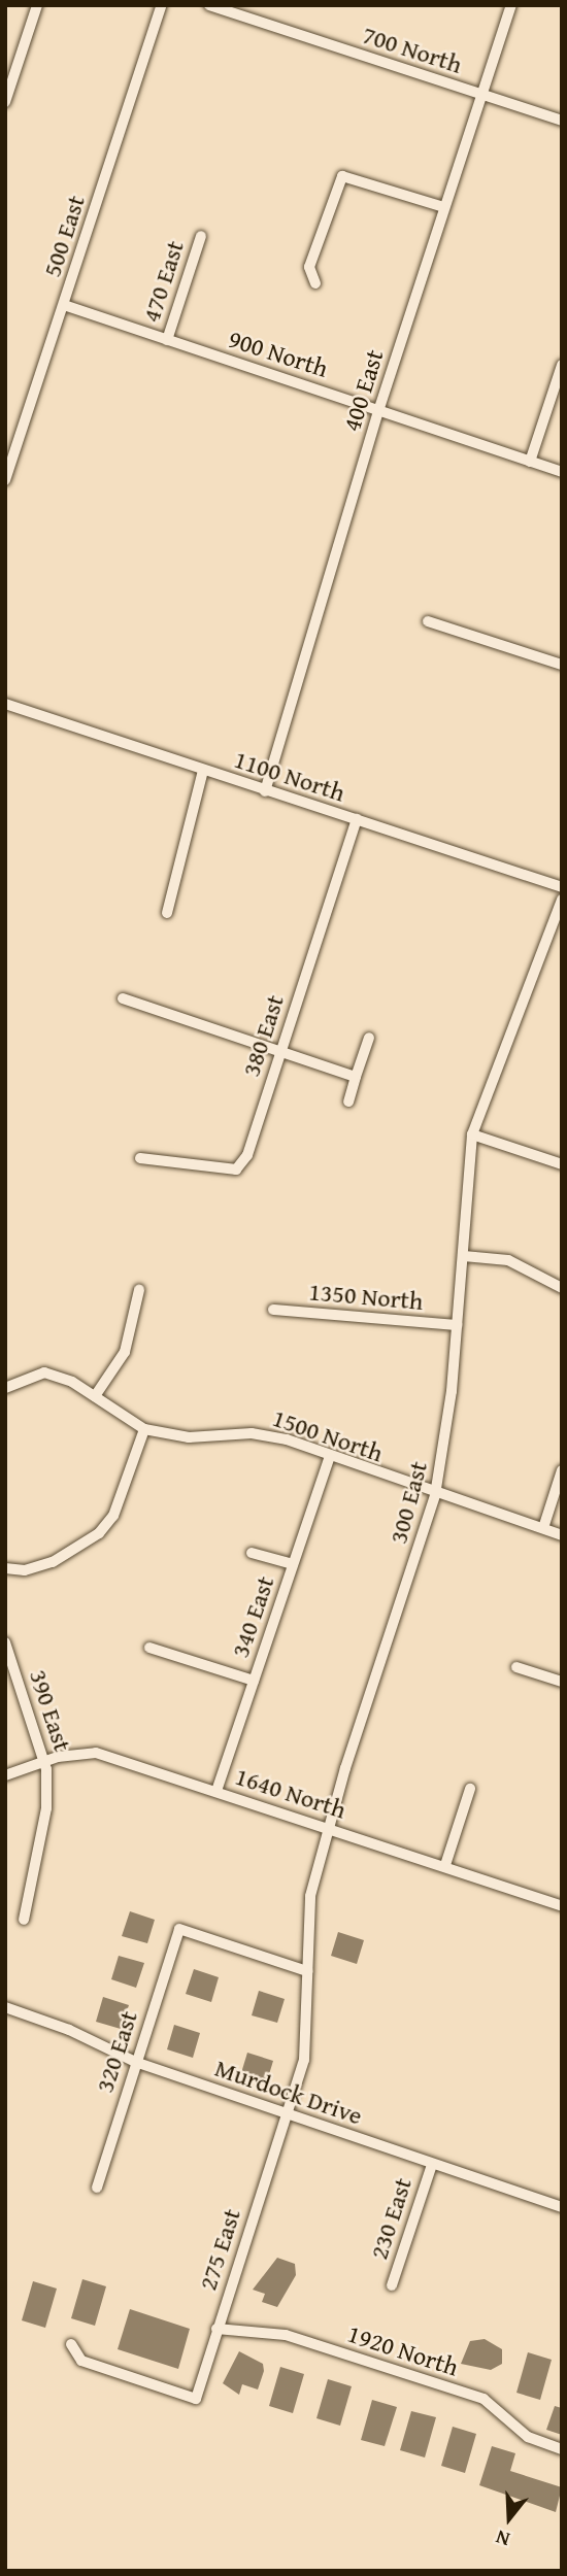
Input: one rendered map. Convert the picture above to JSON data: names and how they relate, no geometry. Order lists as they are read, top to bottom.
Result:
{
  "streets": {
    "street": [
      "700 North",
      "500 East",
      "470 East",
      "900 North",
      "400 East",
      "1100 North",
      "380 East",
      "1350 North",
      "1500 North",
      "300 East",
      "340 East",
      "390 East",
      "1640 North",
      "320 East",
      "Murdock Drive",
      "230 East",
      "275 East",
      "1920 North"
    ]
  },
  "crossings": [
    ["700 North", "400 East"],
    ["500 East", "900 North"],
    ["470 East", "900 North"],
    ["900 North", "400 East"],
    ["400 East", "1100 North"],
    ["1100 North", "380 East"],
    ["1350 North", "300 East"],
    ["1500 North", "300 East"],
    ["1500 North", "340 East"],
    ["300 East", "1640 North"],
    ["300 East", "320 East"],
    ["300 East", "Murdock Drive"],
    ["300 East", "275 East"],
    ["340 East", "1640 North"],
    ["390 East", "1640 North"],
    ["320 East", "Murdock Drive"],
    ["Murdock Drive", "230 East"],
    ["Murdock Drive", "275 East"],
    ["275 East", "1920 North"]
  ],
  "north": "bottom"
}
